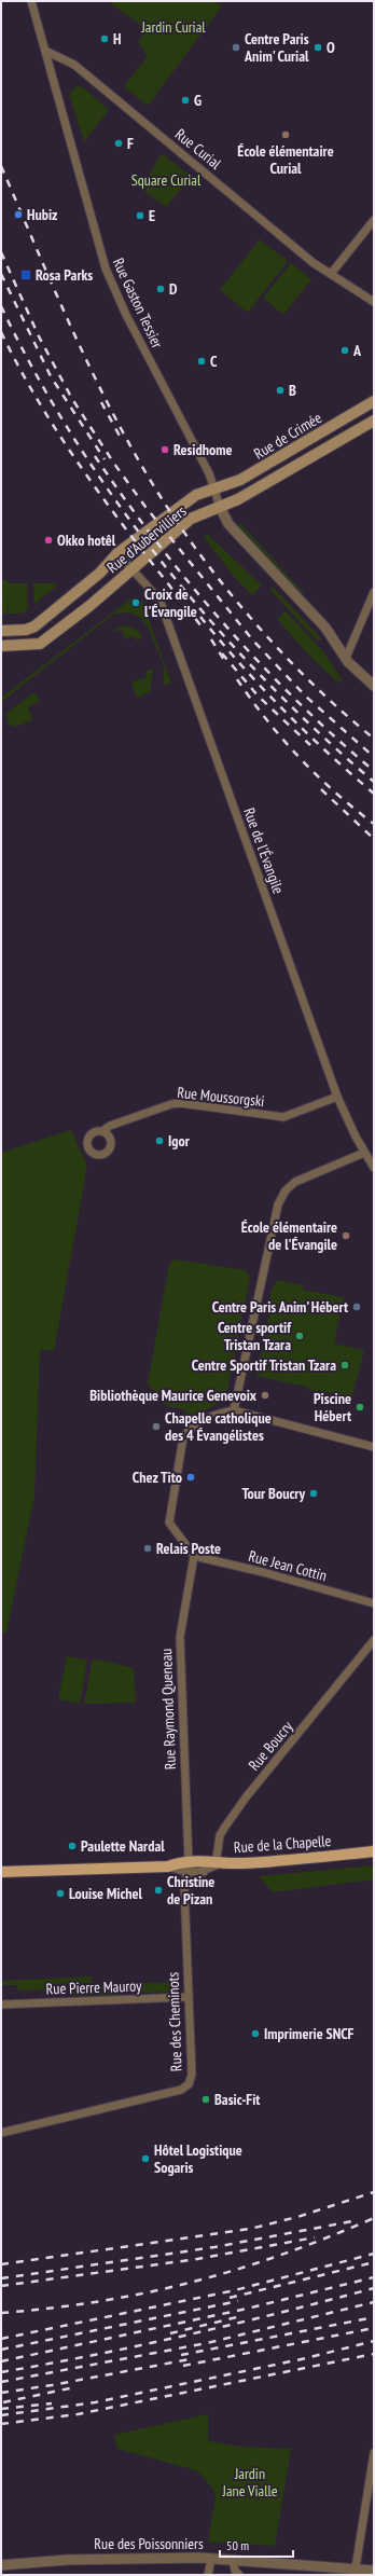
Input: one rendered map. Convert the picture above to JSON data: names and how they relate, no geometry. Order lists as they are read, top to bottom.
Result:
{
  "streets": {
    "main road": ["Rue de Crimée", "Rue d'Aubervilliers", "Rue de la Chapelle"],
    "street": [
      "Rue Curial",
      "Rue Gaston Tessier",
      "Rue de l'Évangile",
      "Rue Moussorgski",
      "Rue Jean Cottin",
      "Rue Raymond Queneau",
      "Rue Boucry",
      "Rue Pierre Mauroy",
      "Rue des Cheminots",
      "Rue des Poissonniers"
    ]
  },
  "crossings": [
    ["Rue Curial", "Rue Gaston Tessier"],
    ["Rue Gaston Tessier", "Rue de Crimée"],
    ["Rue Gaston Tessier", "Rue d'Aubervilliers"],
    ["Rue de Crimée", "Rue d'Aubervilliers"],
    ["Rue d'Aubervilliers", "Rue de l'Évangile"],
    ["Rue de l'Évangile", "Rue Moussorgski"],
    ["Rue Jean Cottin", "Rue Raymond Queneau"],
    ["Rue Raymond Queneau", "Rue de la Chapelle"],
    ["Rue Raymond Queneau", "Rue des Cheminots"],
    ["Rue Boucry", "Rue de la Chapelle"],
    ["Rue de la Chapelle", "Rue des Cheminots"],
    ["Rue Pierre Mauroy", "Rue des Cheminots"]
  ],
  "parks": ["Jardin Curial", "Square Curial", "Jardin Jane Vialle"],
  "places": {
    "other": [
      "H",
      "Centre Paris Anim' Curial",
      "O",
      "G",
      "École élémentaire Curial",
      "F",
      "Hubiz",
      "E",
      "D",
      "A",
      "C",
      "B",
      "Residhome",
      "Okko hotêl",
      "Croix de l'Évangile",
      "Igor",
      "École élémentaire de l'Évangile",
      "Centre Paris Anim’ Hébert",
      "Centre sportif Tristan Tzara",
      "Centre Sportif Tristan Tzara",
      "Bibliothèque Maurice Genevoix",
      "Piscine Hébert",
      "Chapelle catholique des 4 Évangélistes",
      "Chez Tito",
      "Tour Boucry",
      "Relais Poste",
      "Paulette Nardal",
      "Christine de Pizan",
      "Louise Michel",
      "Imprimerie SNCF",
      "Basic-Fit",
      "Hôtel Logistique Sogaris"
    ],
    "transit": ["Rosa Parks"]
  },
  "scale_bar": "50 m"
}
